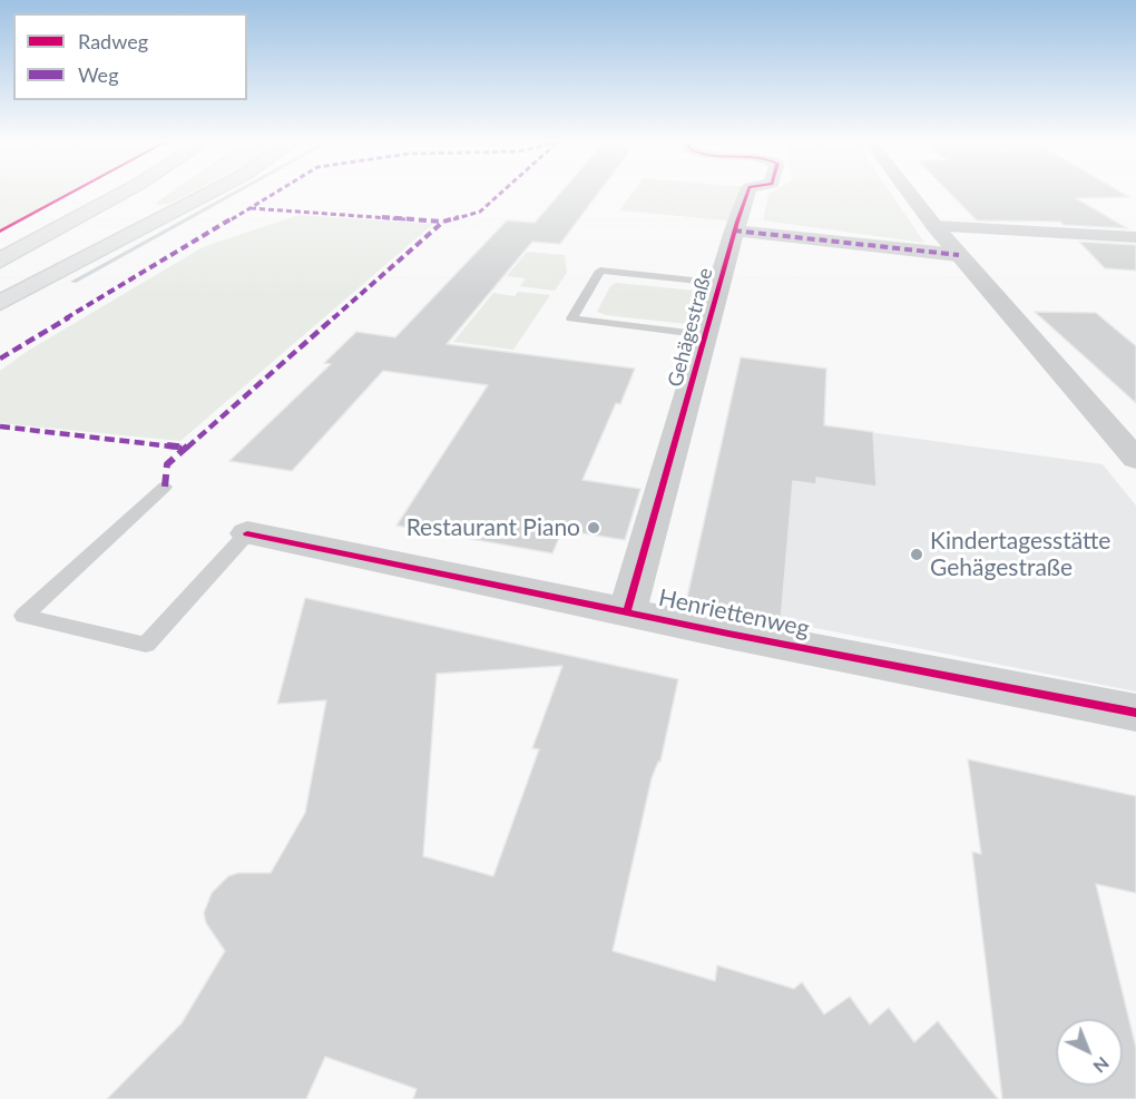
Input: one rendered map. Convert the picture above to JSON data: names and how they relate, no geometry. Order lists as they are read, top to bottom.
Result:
{
  "streets": {
    "street": ["Gehägestraße", "Henriettenweg"]
  },
  "crossings": [
    ["Gehägestraße", "Henriettenweg"]
  ],
  "places": ["Restaurant Piano", "Kindertagesstätte Gehägestraße"],
  "legend": ["Radweg", "Weg"],
  "north": "bottom right"
}
